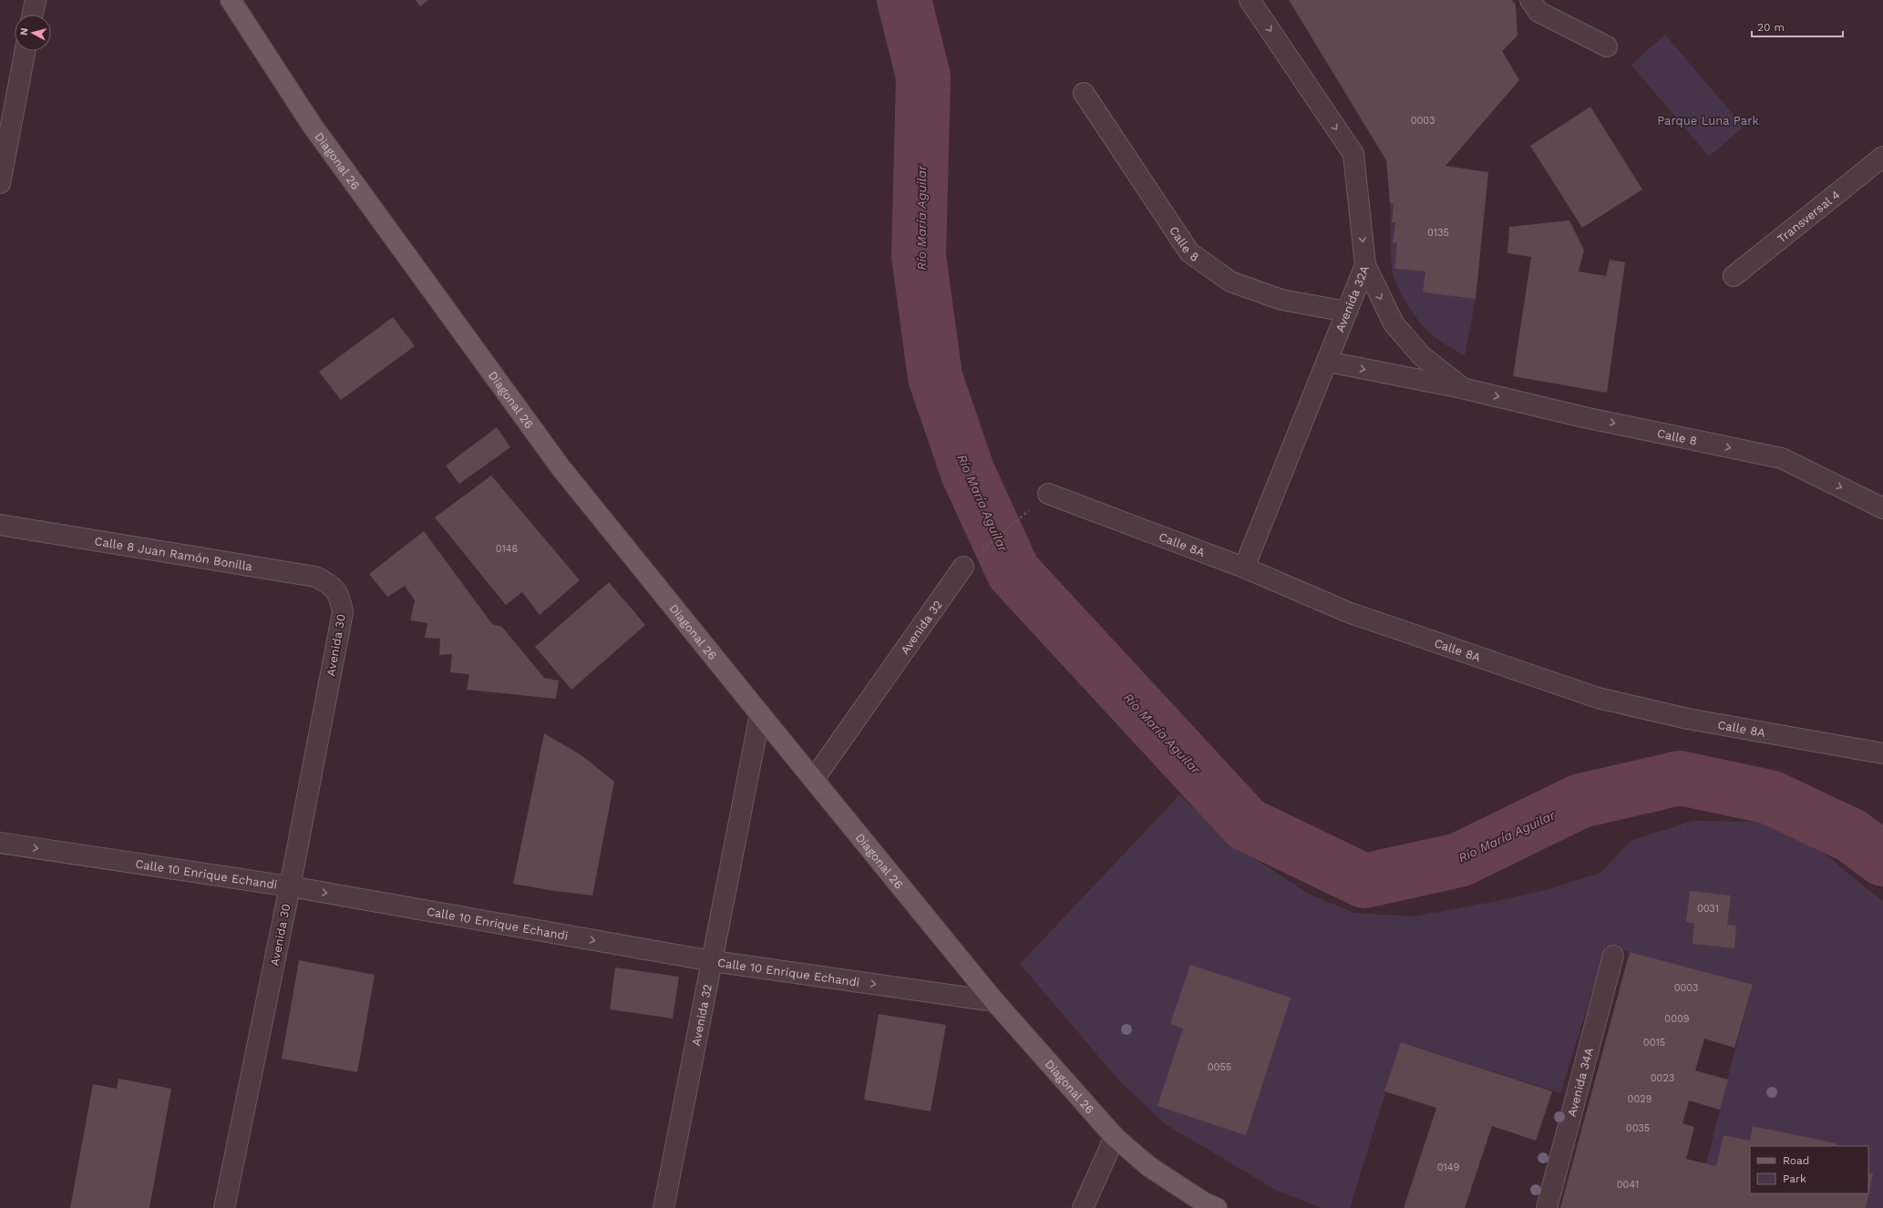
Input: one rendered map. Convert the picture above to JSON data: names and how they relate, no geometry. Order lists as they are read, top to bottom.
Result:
{
  "streets": {
    "main road": ["Diagonal 26"],
    "street": [
      "Transversal 4",
      "Calle 8",
      "Avenida 32A",
      "Calle 8A",
      "Calle 8 Juan Ramón Bonilla",
      "Avenida 32",
      "Avenida 30",
      "Calle 10 Enrique Echandi",
      "Avenida 34A"
    ]
  },
  "crossings": [
    ["Diagonal 26", "Avenida 32"],
    ["Diagonal 26", "Calle 10 Enrique Echandi"],
    ["Calle 8", "Avenida 32A"],
    ["Avenida 32A", "Calle 8A"],
    ["Calle 8 Juan Ramón Bonilla", "Avenida 30"],
    ["Avenida 32", "Calle 10 Enrique Echandi"],
    ["Avenida 30", "Calle 10 Enrique Echandi"]
  ],
  "one_way": ["Calle 8", "Avenida 32A", "Calle 10 Enrique Echandi"],
  "water": ["Río María Aguilar"],
  "parks": ["Parque Luna Park"],
  "house_numbers": [
    "0003",
    "0135",
    "0146",
    "0031",
    "0003",
    "0009",
    "0015",
    "0055",
    "0023",
    "0029",
    "0035",
    "0149",
    "0041"
  ],
  "legend": ["Road", "Park"],
  "scale_bar": "20 m",
  "north": "left"
}
